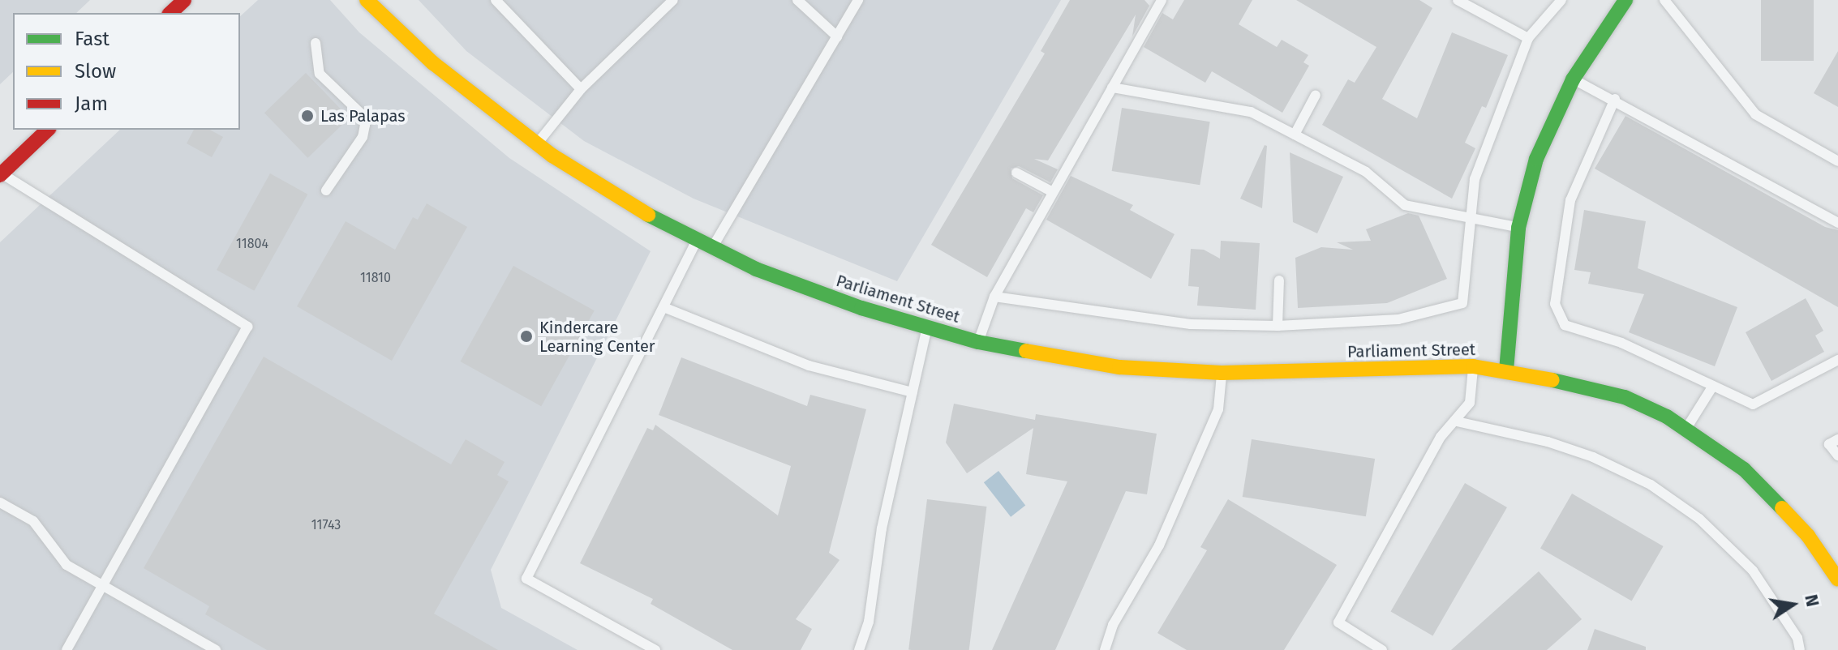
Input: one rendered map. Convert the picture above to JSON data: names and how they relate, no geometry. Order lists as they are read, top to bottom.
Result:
{
  "streets": {
    "street": ["Parliament Street"]
  },
  "places": ["Las Palapas", "Kindercare Learning Center"],
  "house_numbers": ["11804", "11810", "11743"],
  "legend": ["Fast", "Slow", "Jam"],
  "north": "right"
}
